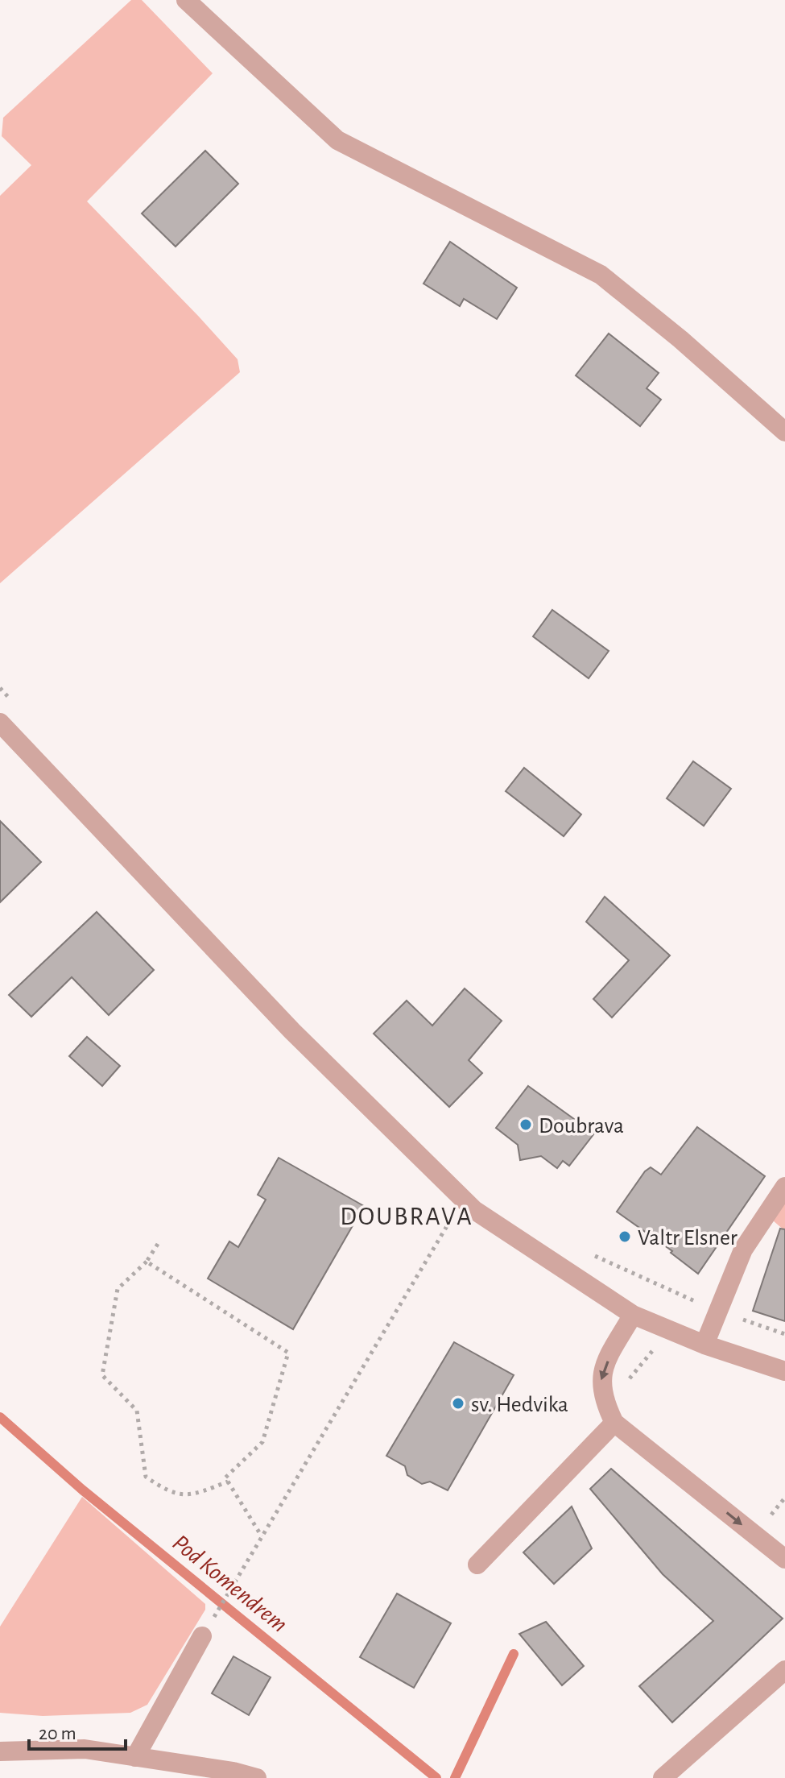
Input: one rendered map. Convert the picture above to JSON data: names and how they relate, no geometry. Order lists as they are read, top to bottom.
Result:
{
  "districts": ["DOUBRAVA"],
  "water": ["Pod Komendrem"],
  "places": ["Doubrava", "Valtr Elsner", "sv. Hedvika"],
  "scale_bar": "20 m"
}
